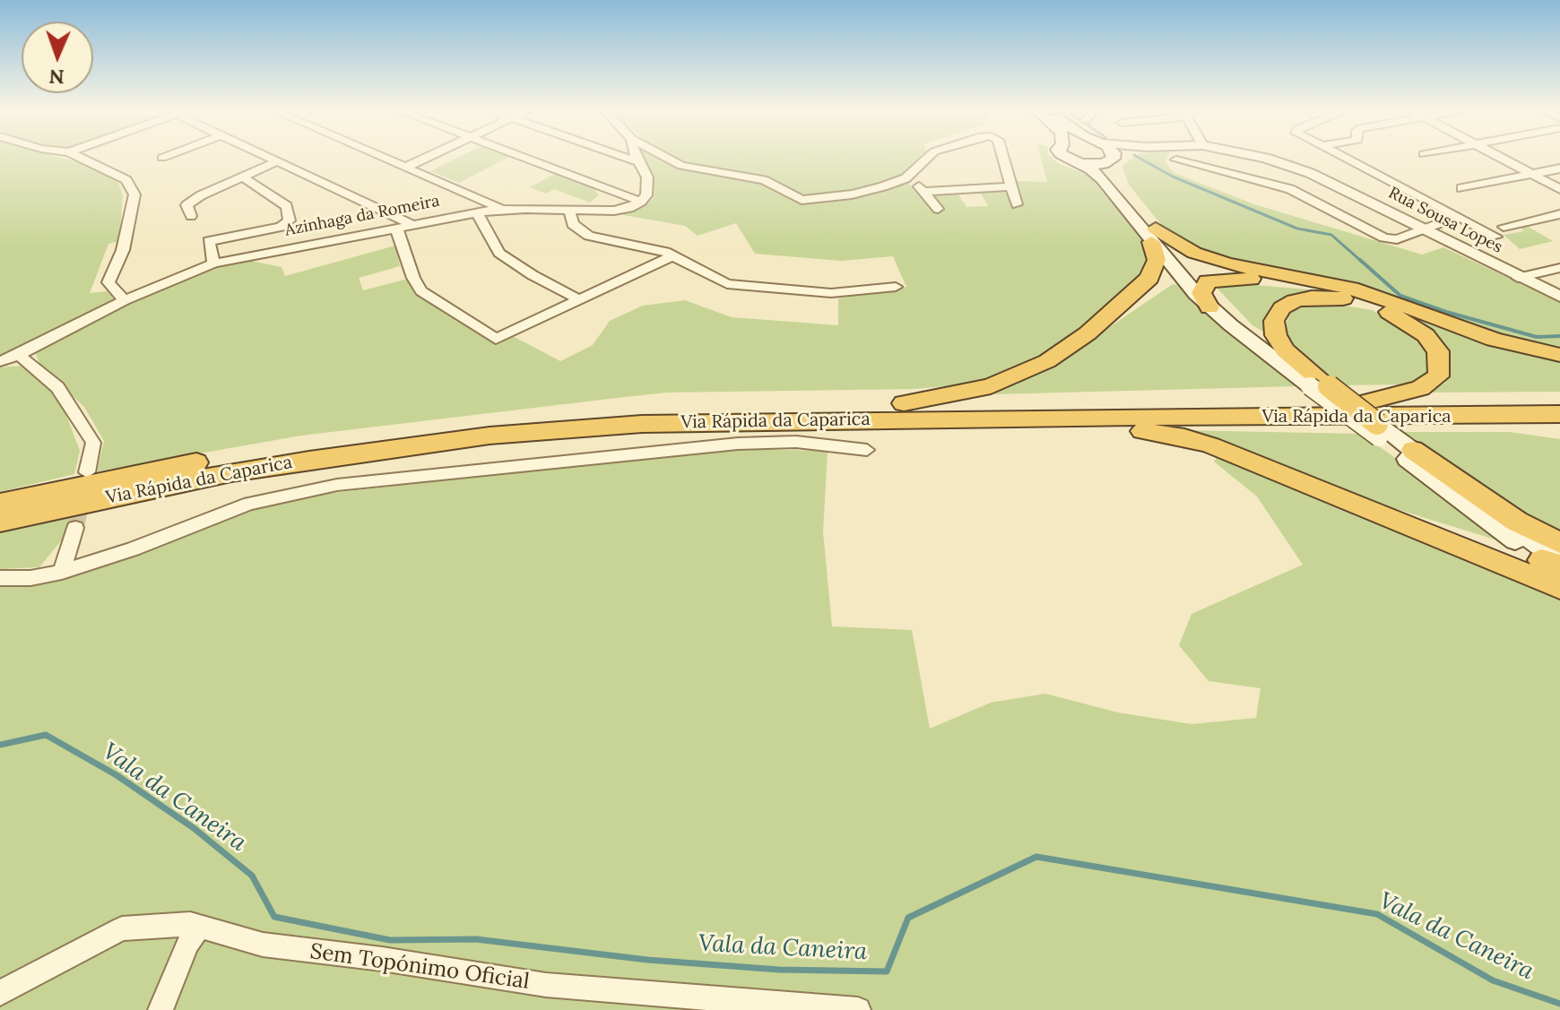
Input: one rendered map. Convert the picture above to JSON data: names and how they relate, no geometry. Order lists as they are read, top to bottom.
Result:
{
  "streets": {
    "highway": ["Via Rápida da Caparica"],
    "street": ["Azinhaga da Romeira", "Rua Sousa Lopes", "Sem Topónimo Oficial"]
  },
  "water": ["Vala da Caneira"],
  "north": "bottom"
}
